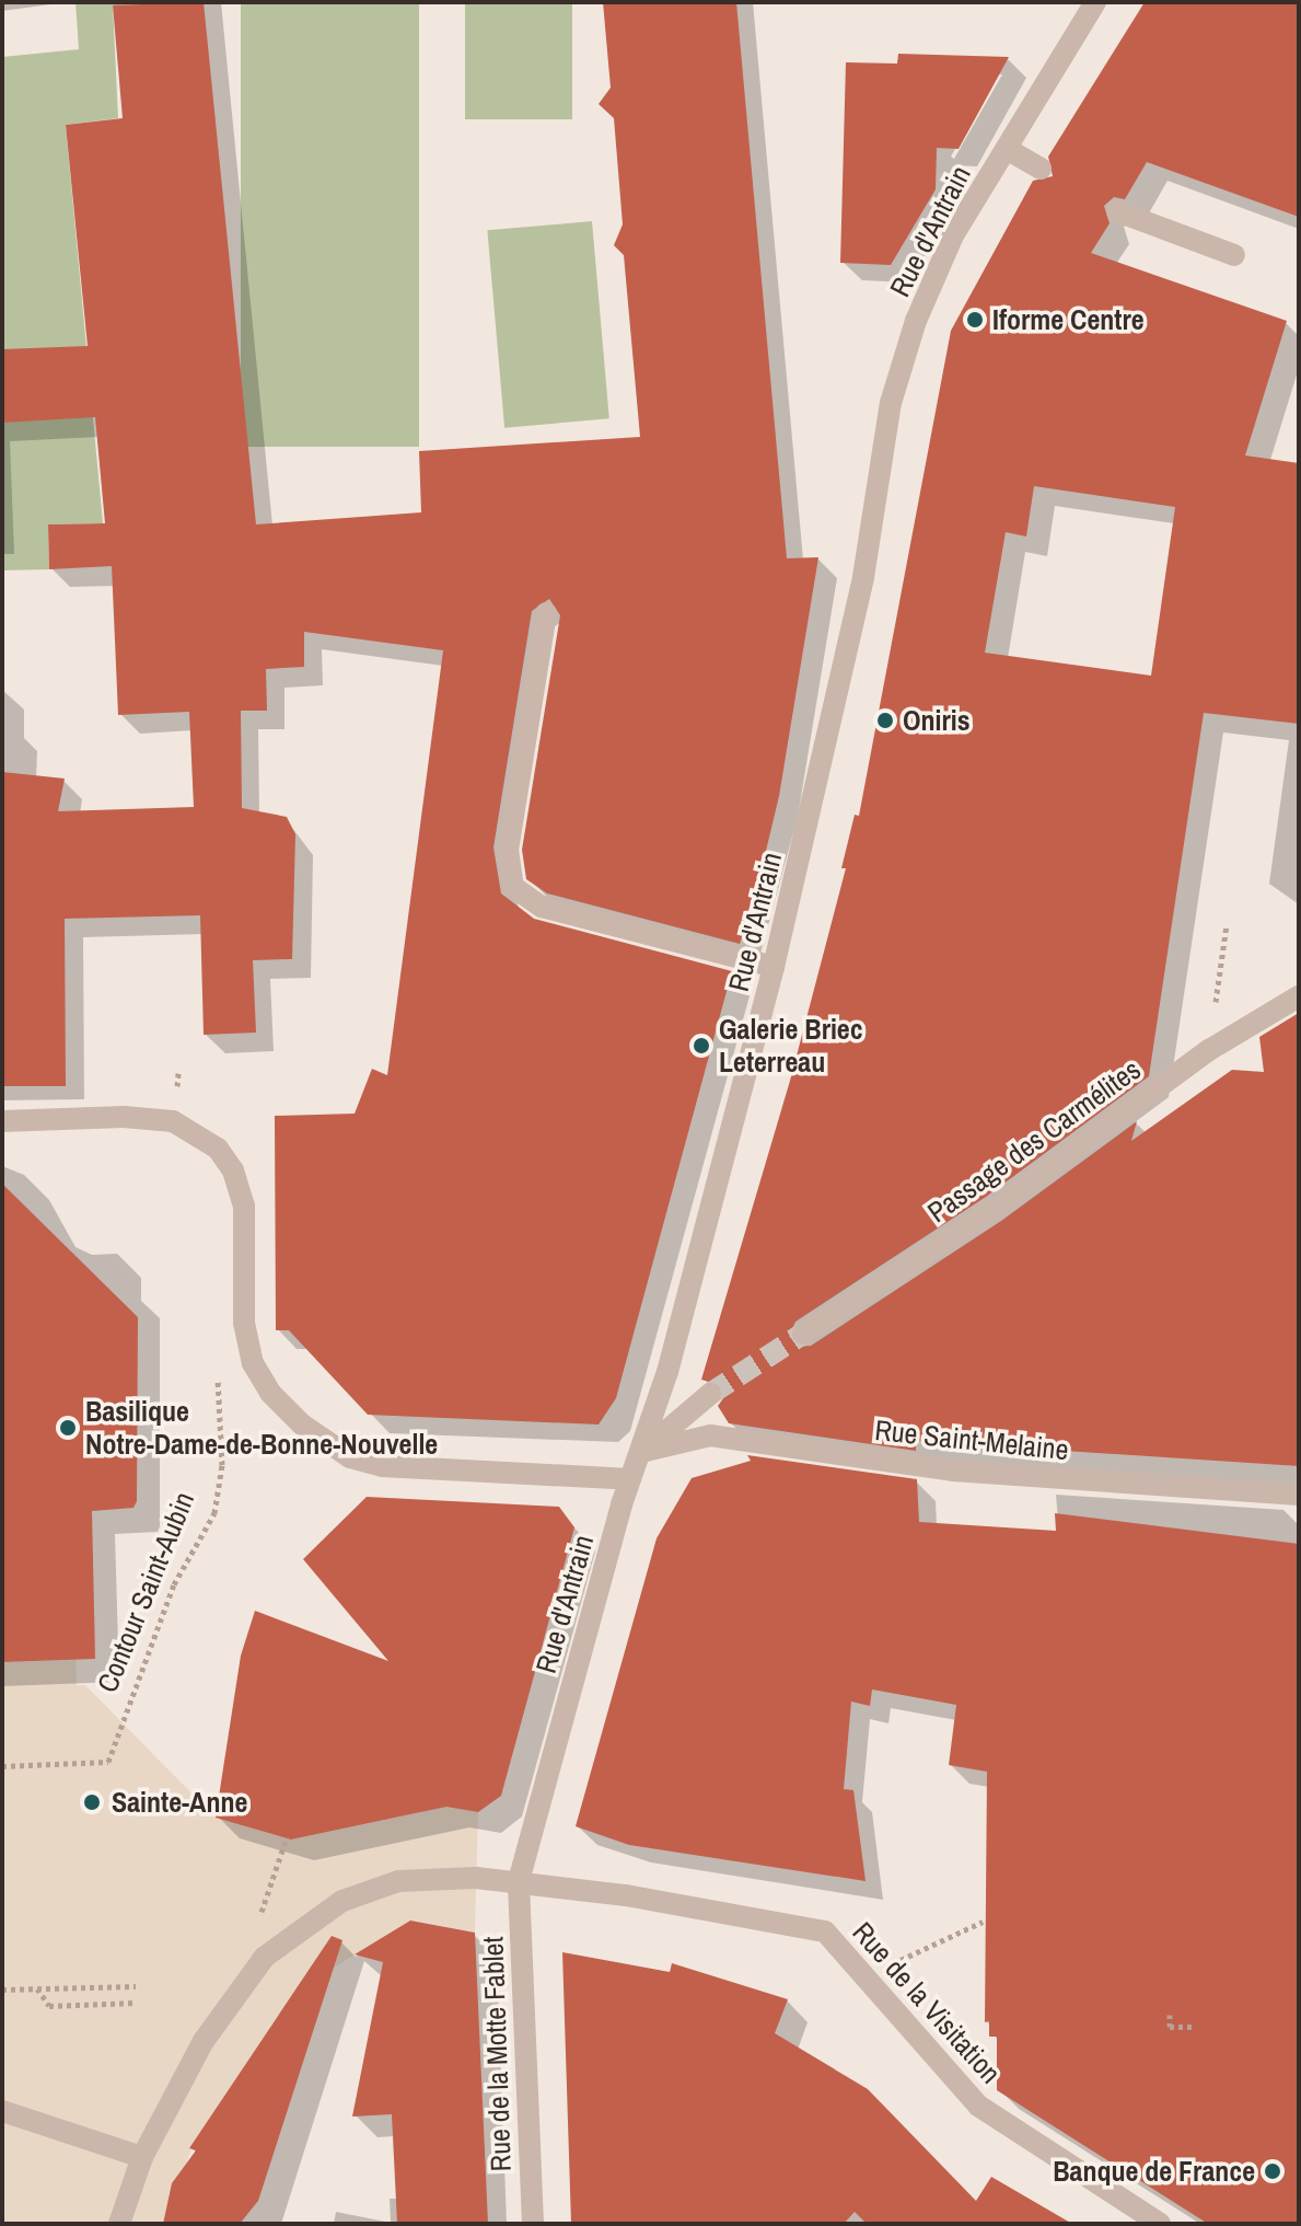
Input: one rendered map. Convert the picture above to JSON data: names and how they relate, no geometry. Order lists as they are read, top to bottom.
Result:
{
  "streets": {
    "street": [
      "Rue d'Antrain",
      "Passage des Carmélites",
      "Rue Saint-Melaine",
      "Rue de la Visitation",
      "Rue de la Motte Fablet"
    ],
    "path": ["Contour Saint-Aubin"]
  },
  "crossings": [
    ["Rue d'Antrain", "Rue Saint-Melaine"],
    ["Rue d'Antrain", "Rue de la Visitation"],
    ["Rue d'Antrain", "Rue de la Motte Fablet"],
    ["Rue de la Visitation", "Rue de la Motte Fablet"]
  ],
  "places": [
    "Iforme Centre",
    "Oniris",
    "Galerie Briec Leterreau",
    "Basilique Notre-Dame-de-Bonne-Nouvelle",
    "Sainte-Anne",
    "Banque de France"
  ]
}
